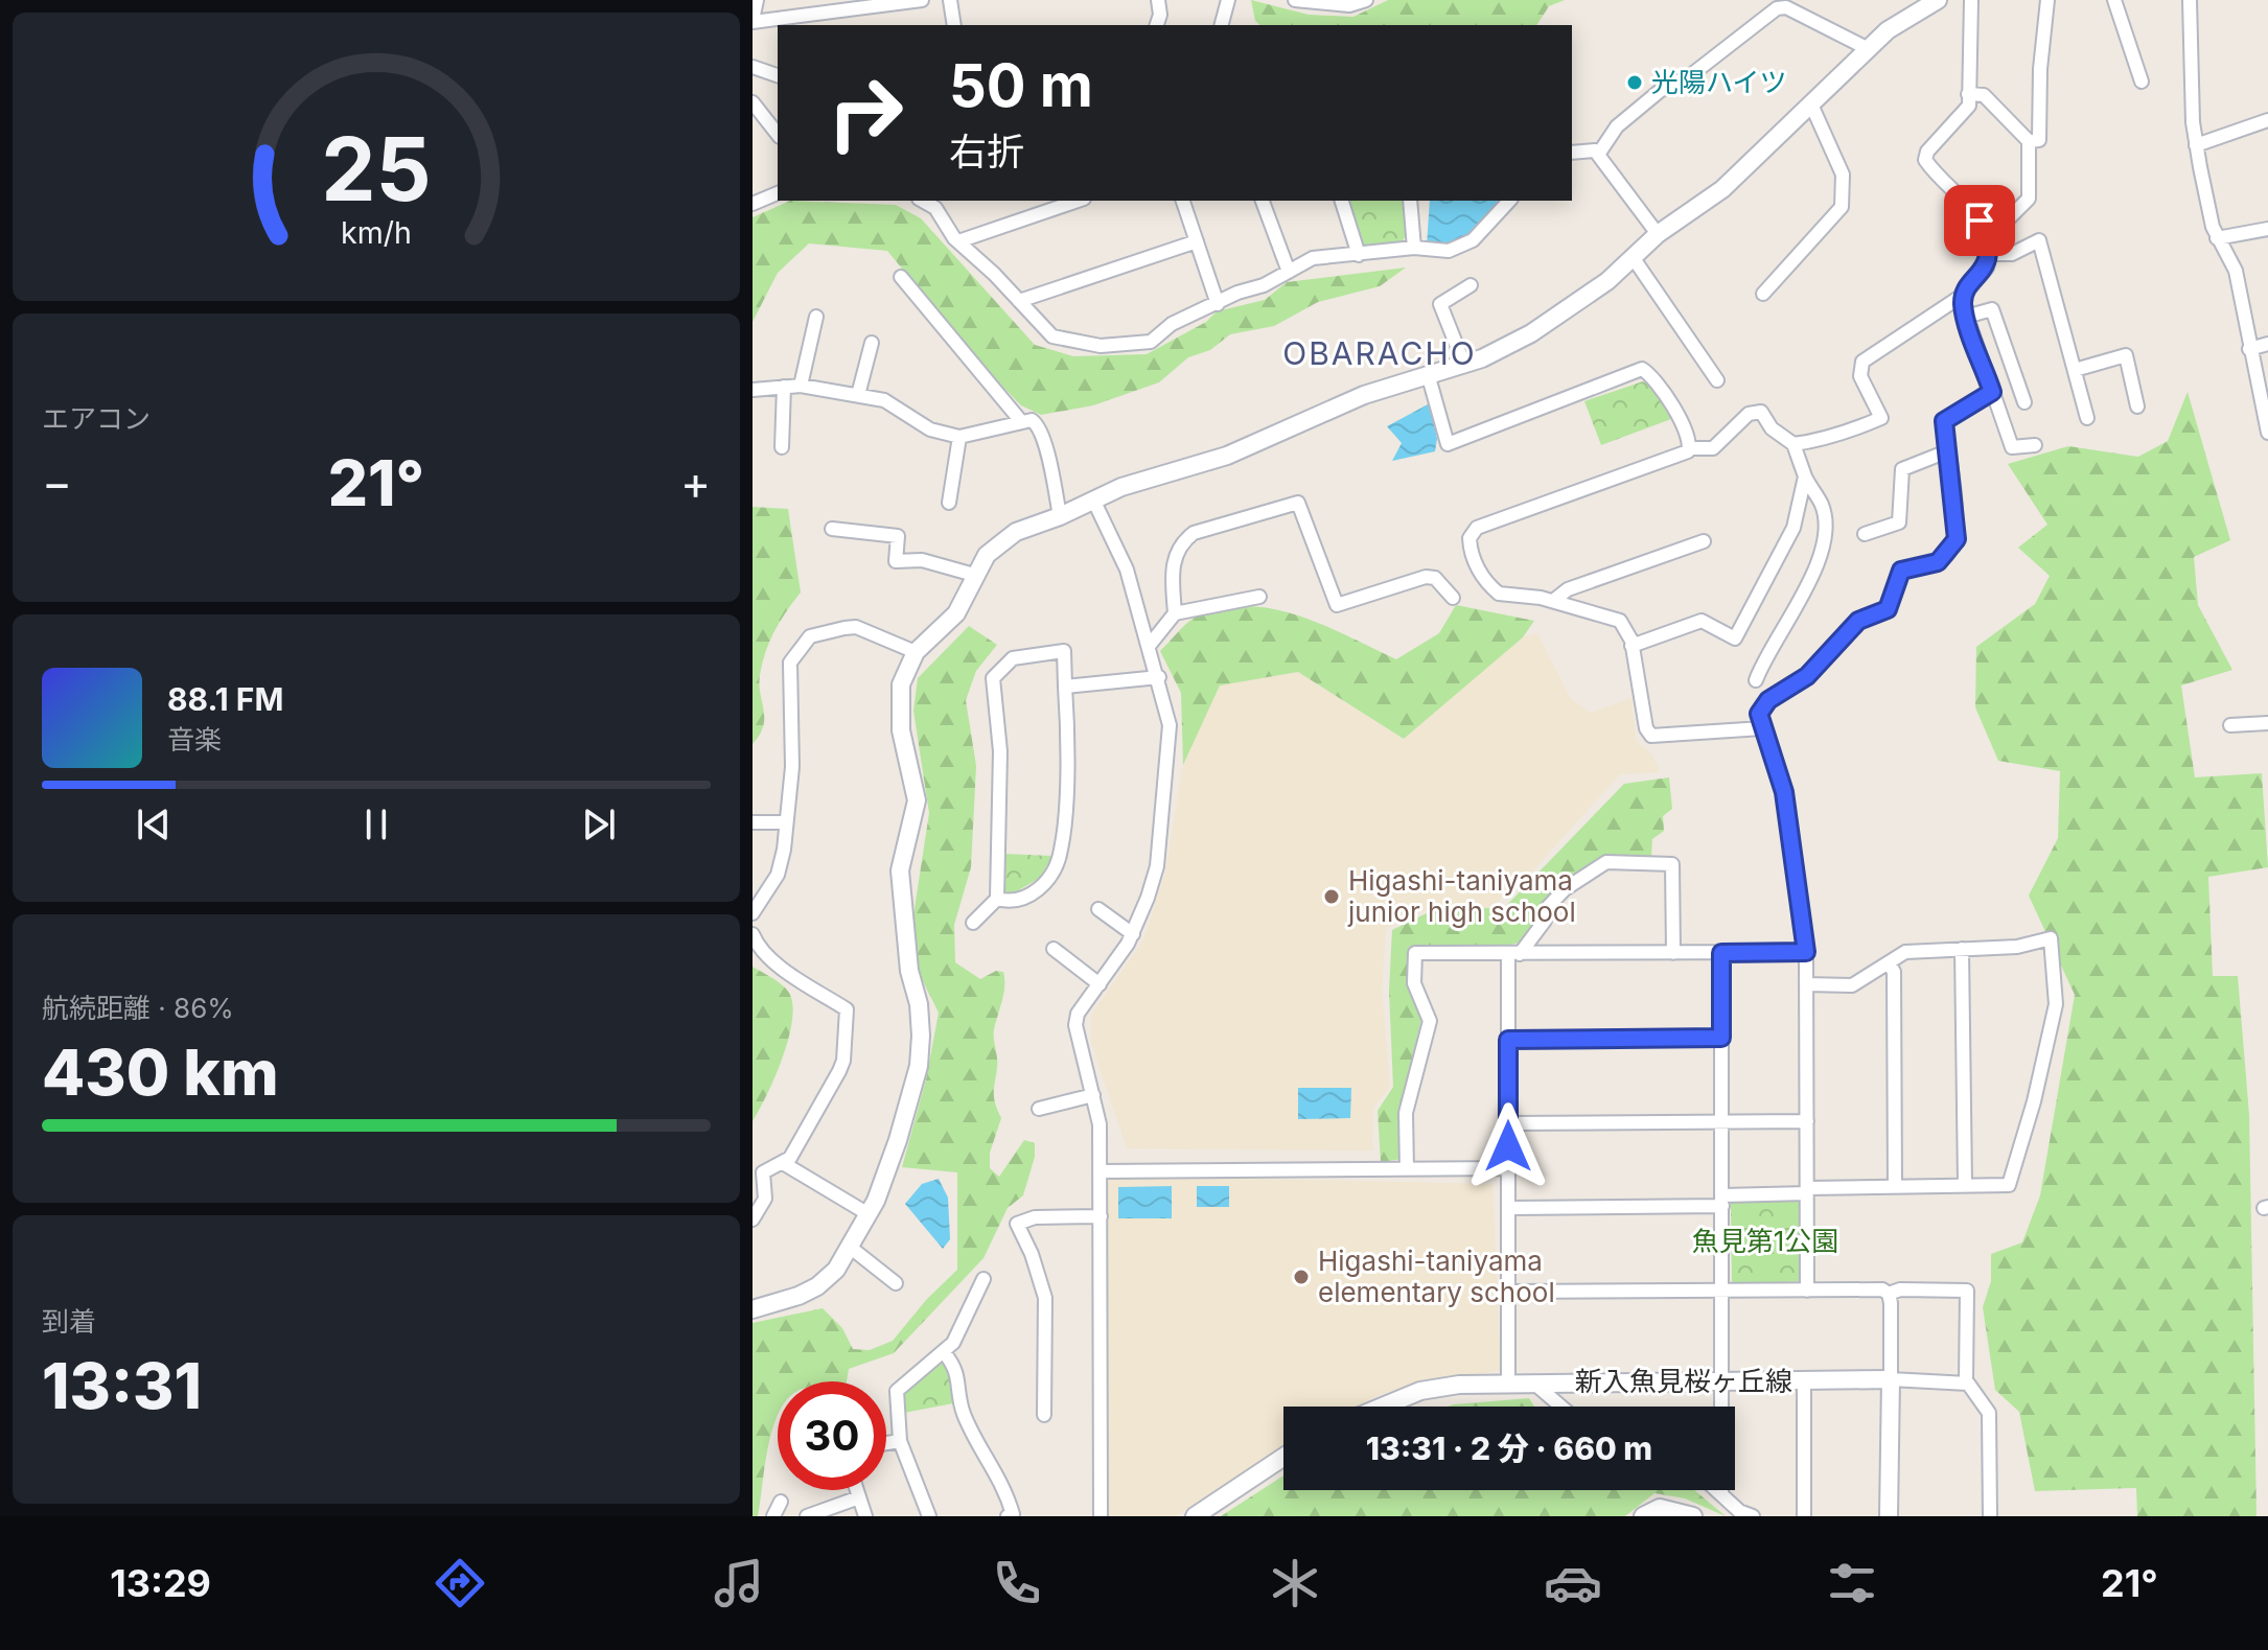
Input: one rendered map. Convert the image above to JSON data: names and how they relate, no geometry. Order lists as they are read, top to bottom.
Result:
{
  "streets": {
    "street": ["新入魚見桜ヶ丘線"]
  },
  "districts": ["OBARACHO"],
  "parks": ["魚見第1公園"],
  "places": ["光陽ハイツ", "Higashi-taniyama junior high school", "Higashi-taniyama elementary school"],
  "page": {
    "turn": ["50 m", "右折"],
    "tile": [
      "エアコン",
      ["航続距離 · 86%", "430 km"],
      ["到着", "13:31"]
    ],
    "heat": ["−", "21°", "+"],
    "song": ["88.1 FM", "音楽"],
    "limit": "30",
    "trip": "13:31 · 2 分 · 660 m",
    "tabs": ["13:29", "21°"],
    "gauge": ["25", "km/h"]
  }
}
